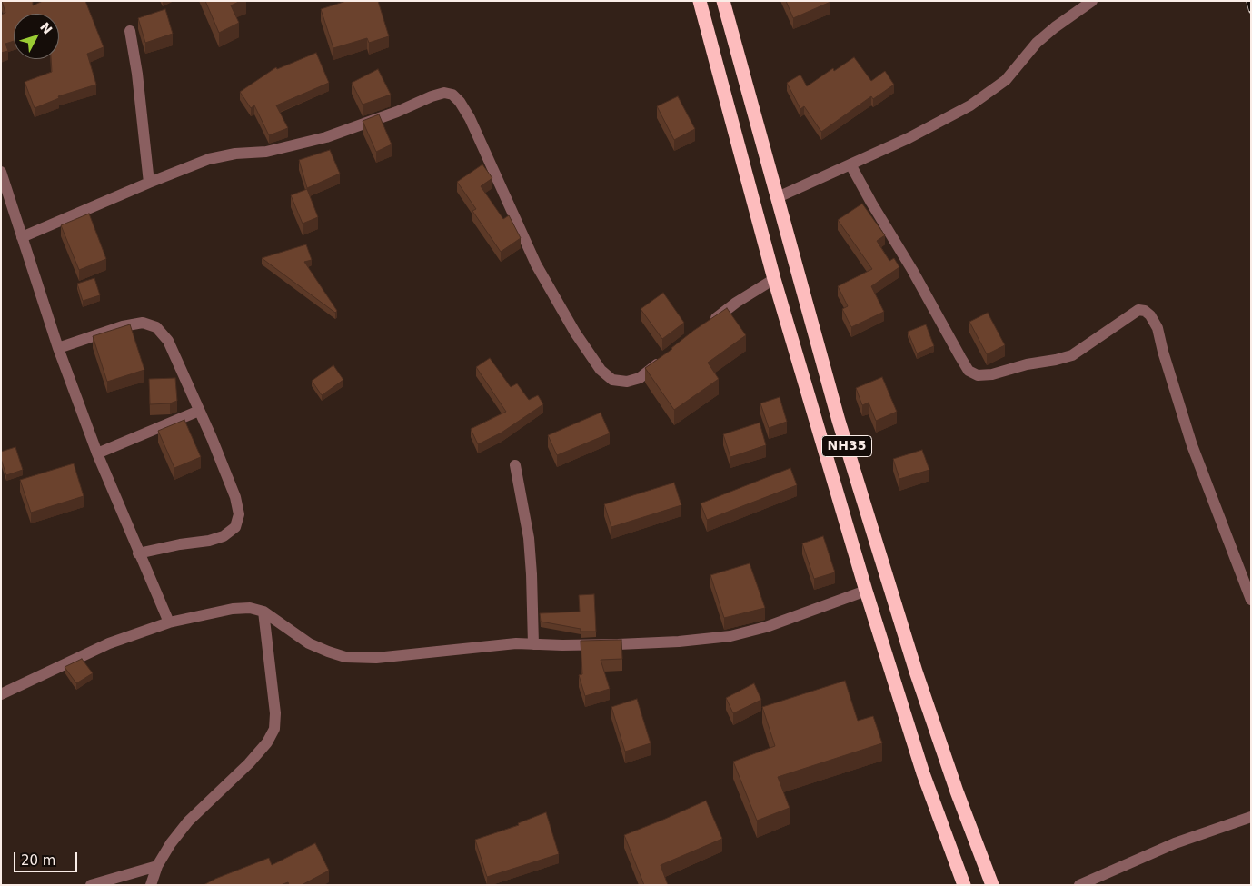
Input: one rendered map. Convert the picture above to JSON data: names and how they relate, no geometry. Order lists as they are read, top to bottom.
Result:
{
  "streets": {
    "highway": ["NH35"]
  },
  "scale_bar": "20 m",
  "north": "top right"
}
